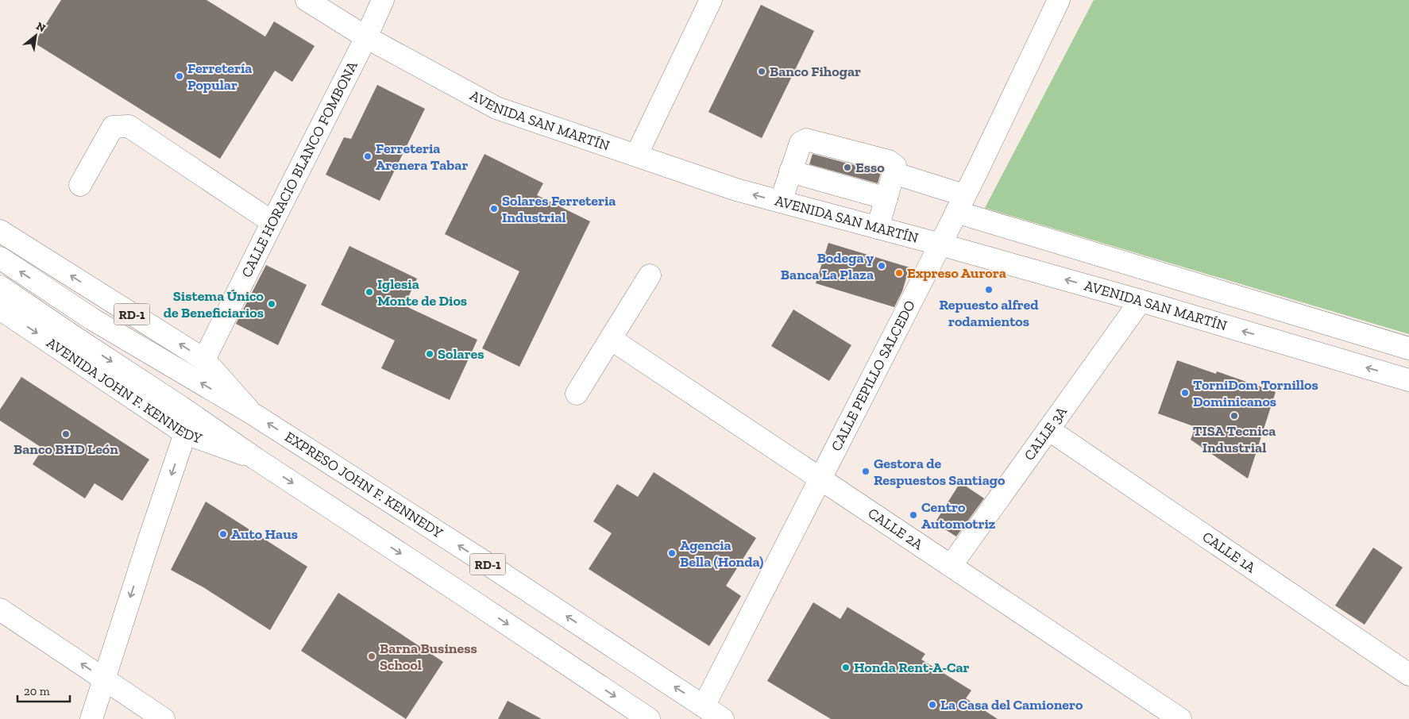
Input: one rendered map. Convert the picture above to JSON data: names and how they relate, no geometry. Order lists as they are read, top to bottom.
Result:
{
  "streets": {
    "main road": [
      "AVENIDA SAN MARTÍN",
      "CALLE HORACIO BLANCO FOMBONA",
      "RD-1",
      "CALLE PEPILLO SALCEDO",
      "AVENIDA JOHN F. KENNEDY",
      "CALLE 3A",
      "EXPRESO JOHN F. KENNEDY",
      "CALLE 2A",
      "CALLE 1A"
    ]
  },
  "crossings": [
    ["AVENIDA SAN MARTÍN", "CALLE HORACIO BLANCO FOMBONA"],
    ["AVENIDA SAN MARTÍN", "CALLE PEPILLO SALCEDO"],
    ["AVENIDA SAN MARTÍN", "CALLE 3A"],
    ["CALLE HORACIO BLANCO FOMBONA", "RD-1"],
    ["RD-1", "AVENIDA JOHN F. KENNEDY"],
    ["RD-1", "EXPRESO JOHN F. KENNEDY"],
    ["CALLE PEPILLO SALCEDO", "EXPRESO JOHN F. KENNEDY"],
    ["CALLE PEPILLO SALCEDO", "CALLE 2A"],
    ["CALLE 3A", "CALLE 2A"],
    ["CALLE 3A", "CALLE 1A"]
  ],
  "places": [
    "Banco Fihogar",
    "Ferretería Popular",
    "Ferreteria Arenera Tabar",
    "Esso",
    "Solares Ferreteria Industrial",
    "Bodega y Banca La Plaza",
    "Expreso Aurora",
    "Repuesto alfred rodamientos",
    "Iglesia Monte de Dios",
    "Sistema Único de Beneficiarios",
    "Solares",
    "TorniDom Tornillos Dominicanos",
    "TISA Tecnica Industrial",
    "Banco BHD León",
    "Gestora de Respuestos Santiago",
    "Centro Automotriz",
    "Auto Haus",
    "Agencia Bella (Honda)",
    "Barna Business School",
    "Honda Rent-A-Car",
    "La Casa del Camionero"
  ],
  "scale_bar": "20 m",
  "north": "top right"
}
